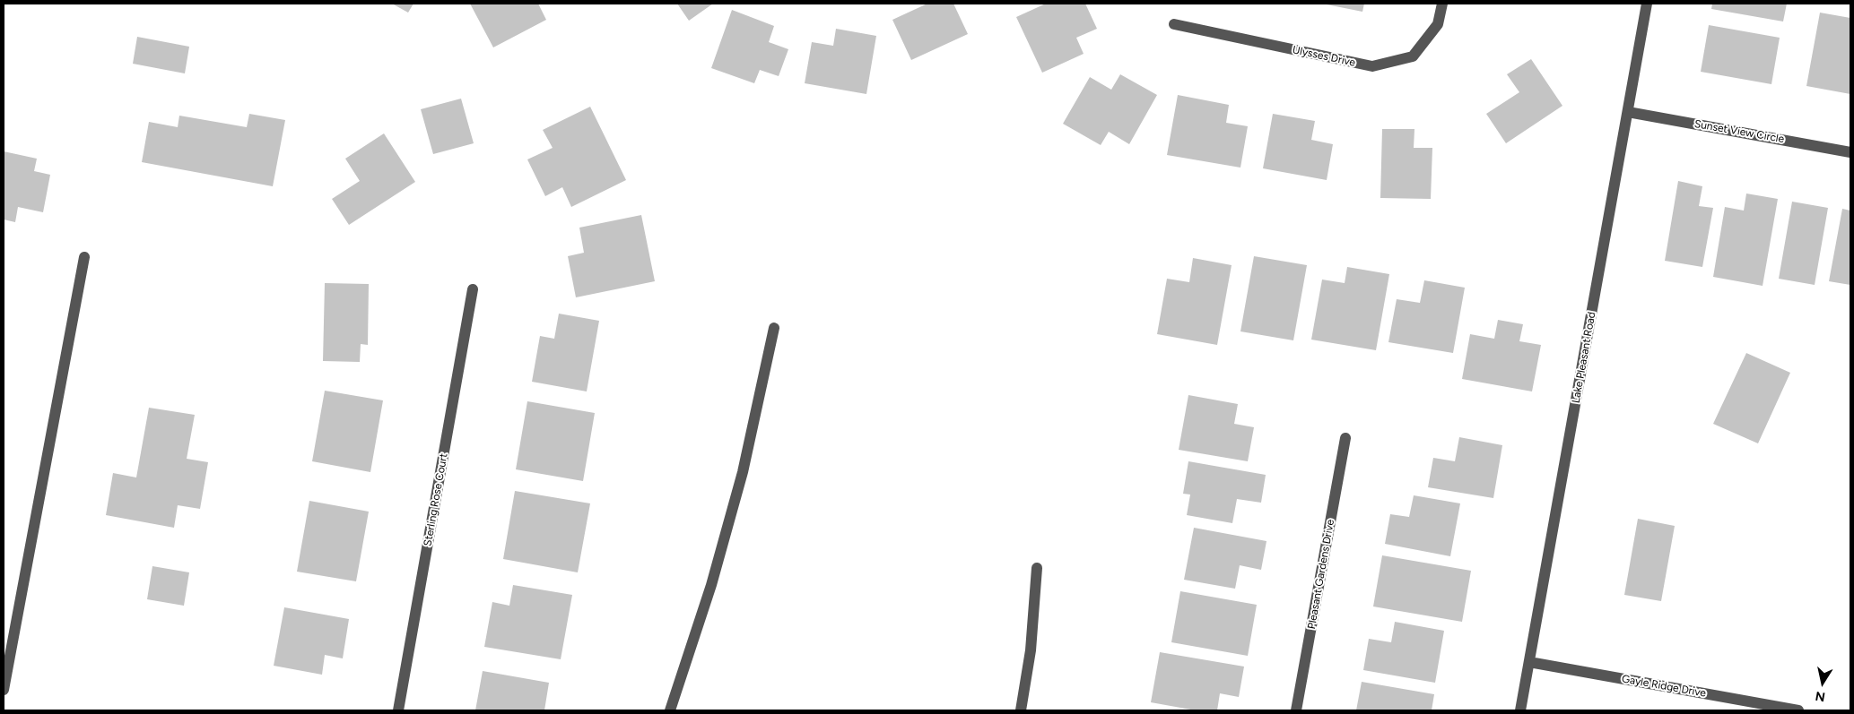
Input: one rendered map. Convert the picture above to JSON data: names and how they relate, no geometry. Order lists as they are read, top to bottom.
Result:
{
  "streets": {
    "street": [
      "Ulysses Drive",
      "Sunset View Circle",
      "Lake Pleasant Road",
      "Sterling Rose Court",
      "Pleasant Gardens Drive",
      "Gayle Ridge Drive"
    ]
  },
  "crossings": [
    ["Sunset View Circle", "Lake Pleasant Road"],
    ["Lake Pleasant Road", "Gayle Ridge Drive"]
  ],
  "north": "bottom"
}
